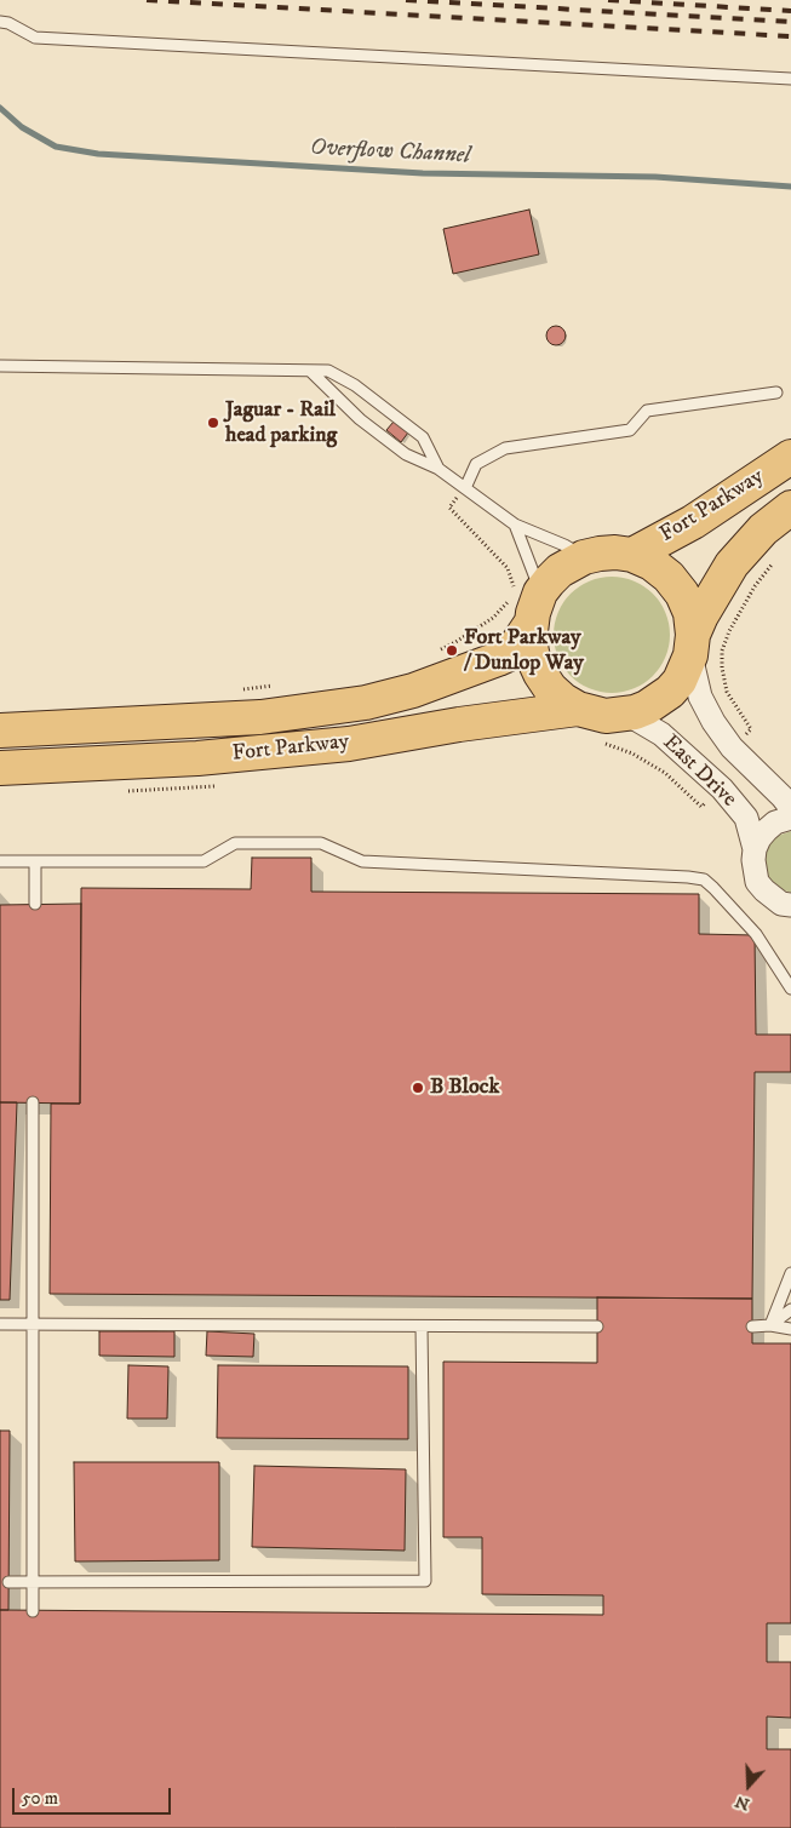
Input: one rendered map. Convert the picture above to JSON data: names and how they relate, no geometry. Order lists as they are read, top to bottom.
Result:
{
  "streets": {
    "main road": ["Fort Parkway"],
    "street": ["East Drive"]
  },
  "crossings": [
    ["Fort Parkway", "East Drive"]
  ],
  "water": ["Overflow Channel"],
  "places": ["Jaguar - Rail head parking", "Fort Parkway / Dunlop Way", "B Block"],
  "scale_bar": "50 m",
  "north": "bottom"
}
